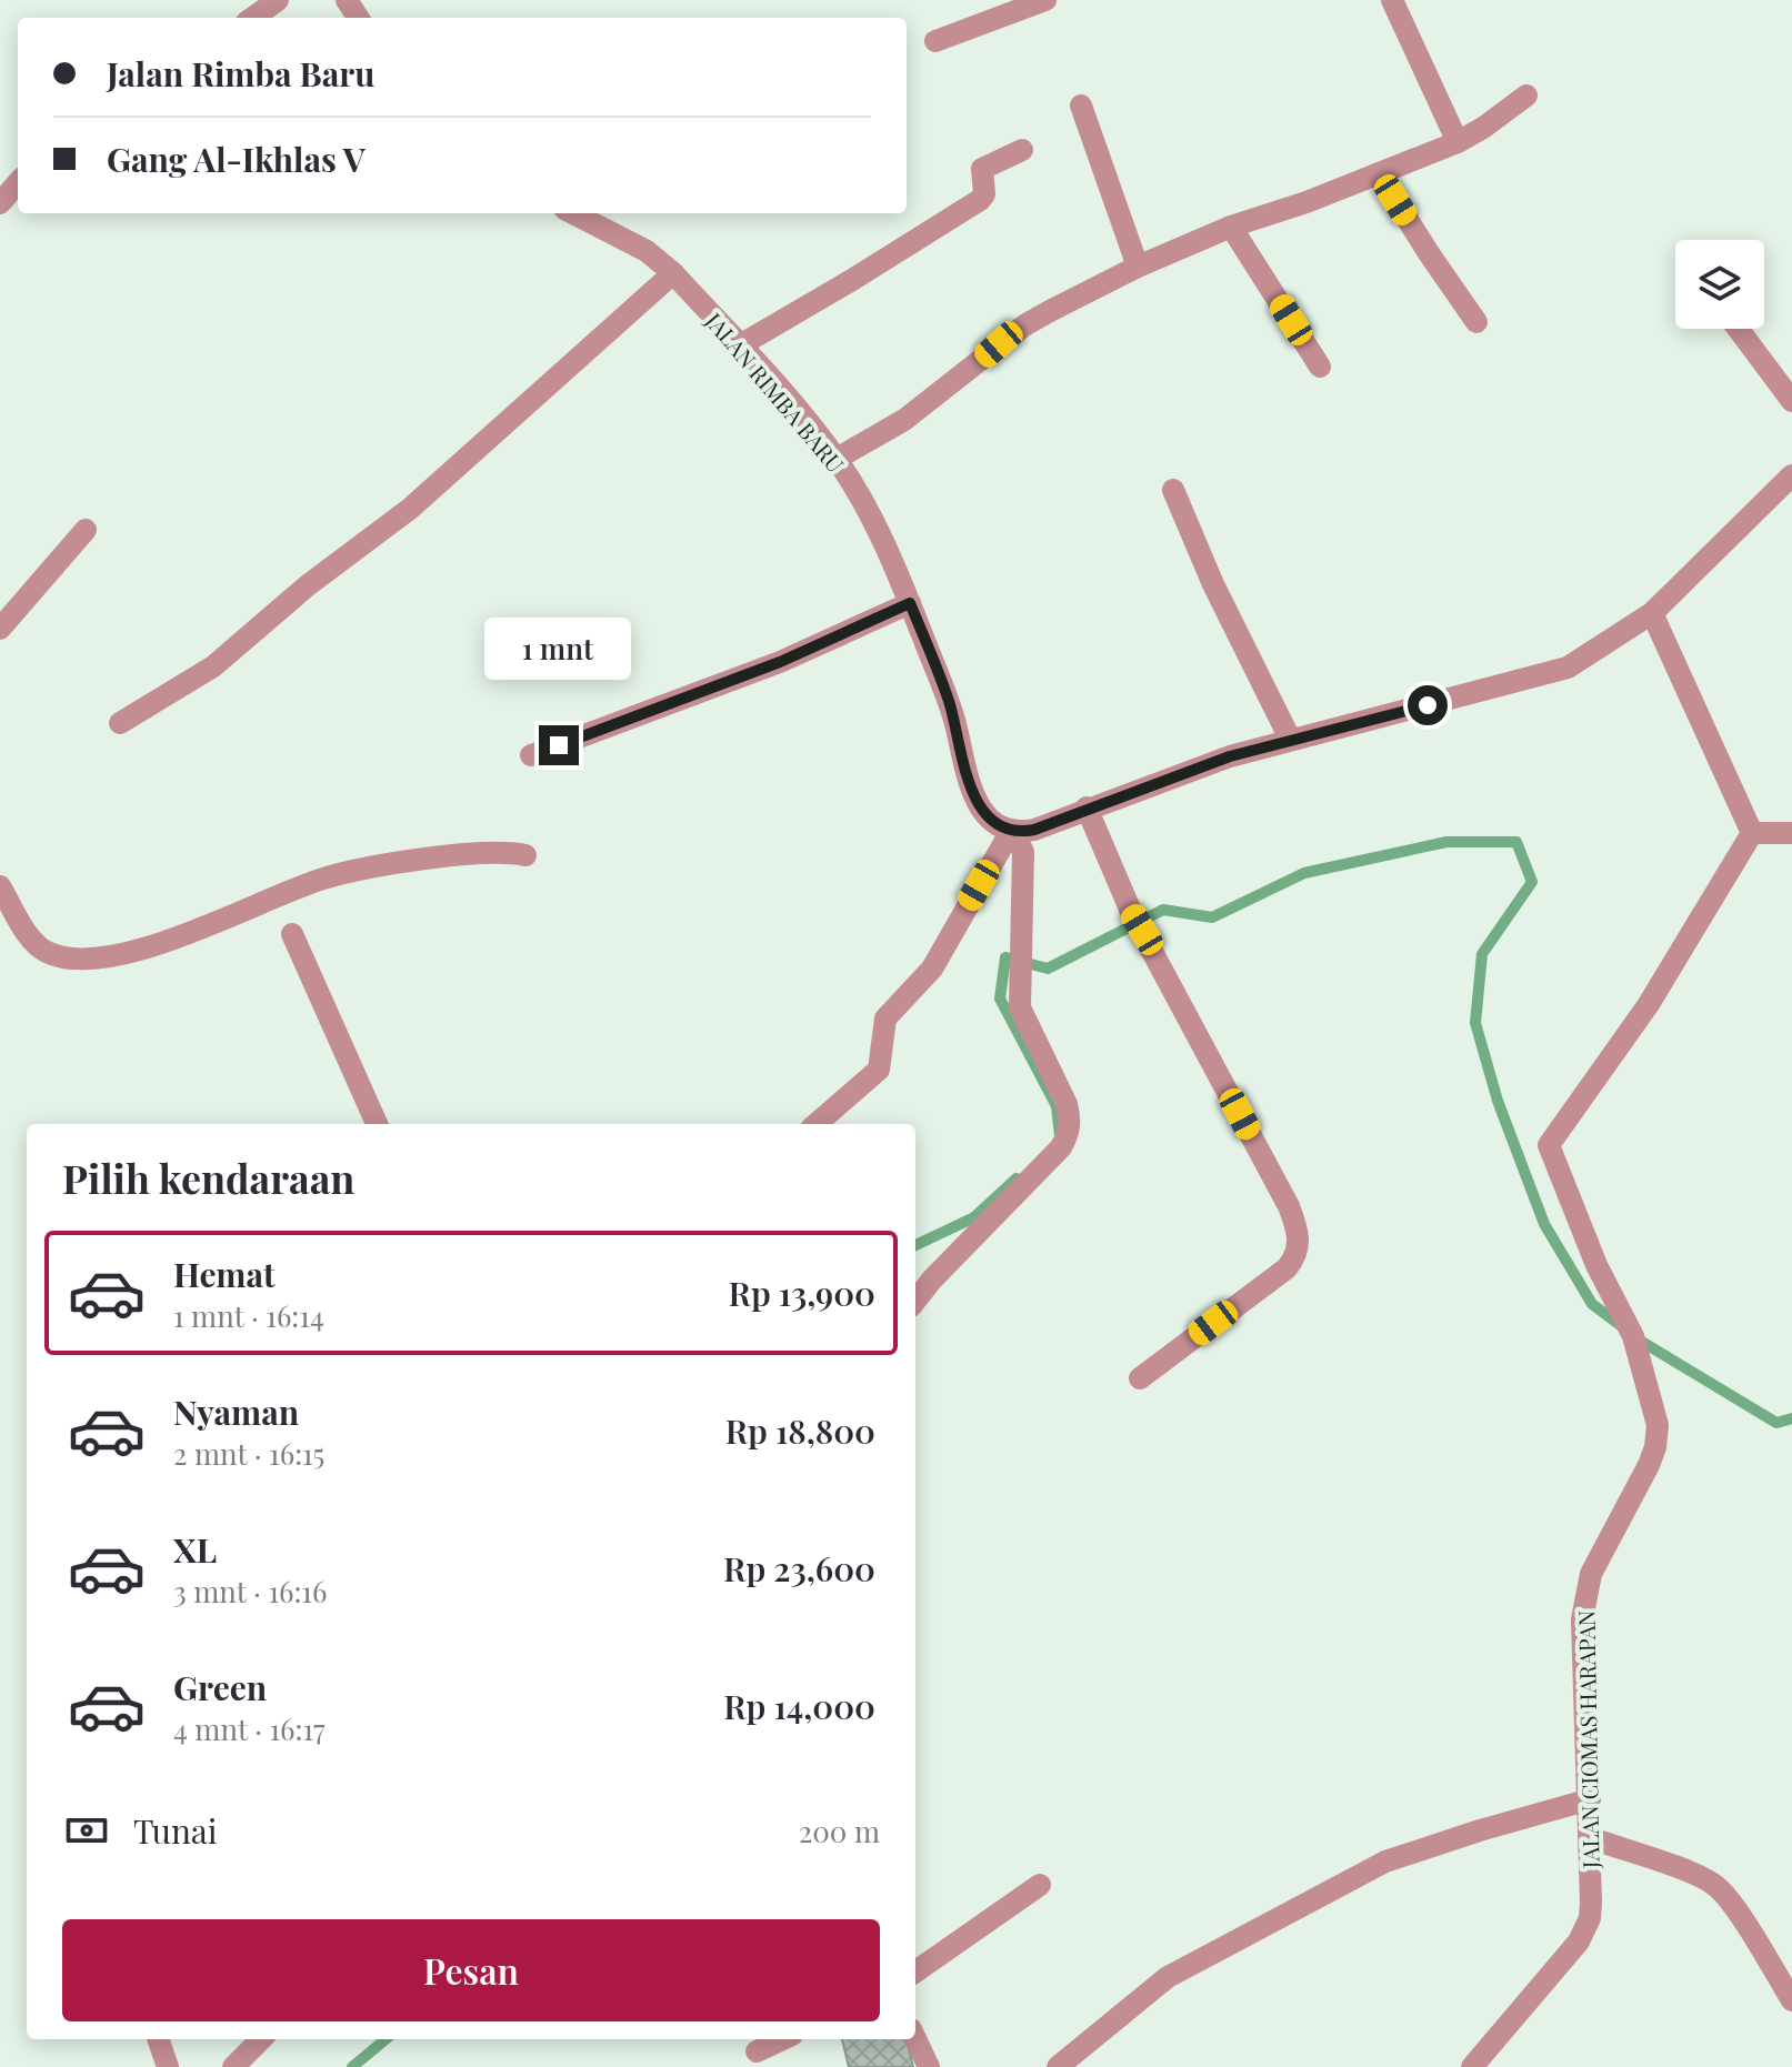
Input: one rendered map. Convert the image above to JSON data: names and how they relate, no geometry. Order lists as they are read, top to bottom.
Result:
{
  "streets": {
    "street": ["JALAN RIMBA BARU", "JALAN CIOMAS HARAPAN"]
  },
  "page": {
    "banner": ["Jalan Rimba Baru", "Gang Al-Ikhlas V"],
    "bubble": "1 mnt",
    "heading": "Pilih kendaraan",
    "list": [
      {
        "name": "Hemat",
        "note": "1 mnt · 16:14",
        "value": "Rp 13,900"
      },
      {
        "name": "Nyaman",
        "note": "2 mnt · 16:15",
        "value": "Rp 18,800"
      },
      {
        "name": "XL",
        "note": "3 mnt · 16:16",
        "value": "Rp 23,600"
      },
      {
        "name": "Green",
        "note": "4 mnt · 16:17",
        "value": "Rp 14,000"
      }
    ],
    "pay": ["Tunai", "200 m"],
    "buttons": "Pesan"
  }
}
